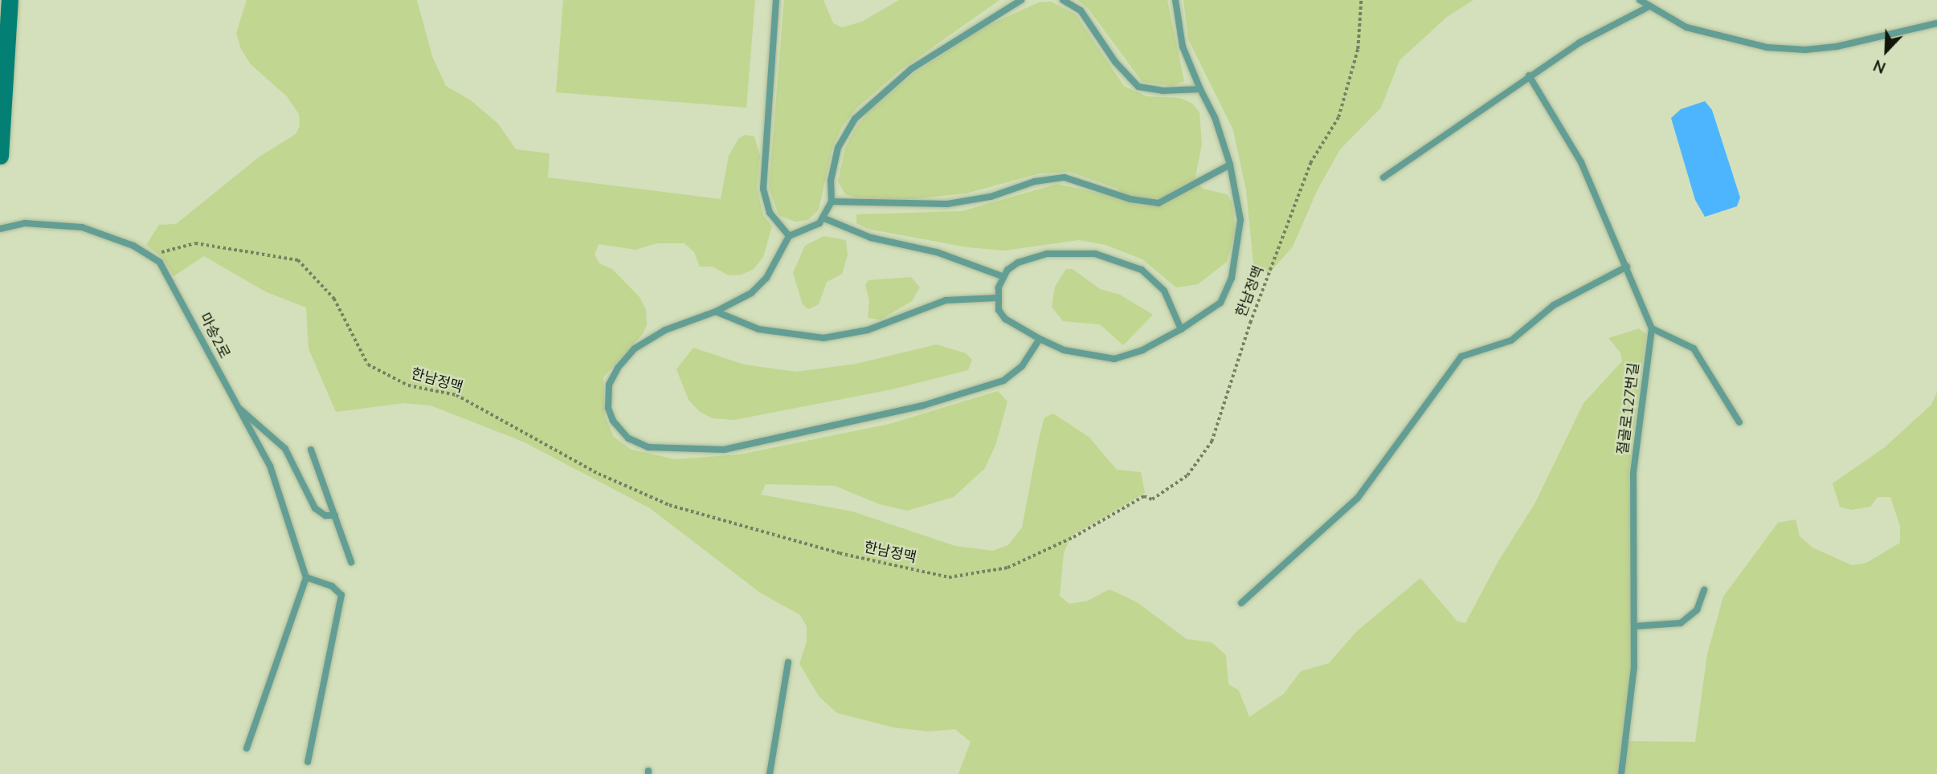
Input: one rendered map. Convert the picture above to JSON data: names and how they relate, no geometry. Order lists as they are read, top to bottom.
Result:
{
  "streets": {
    "lane": ["마송2로", "절골로127번길"],
    "path": ["한남정맥"]
  },
  "crossings": [
    ["한남정맥", "마송2로"]
  ],
  "north": "bottom left"
}
